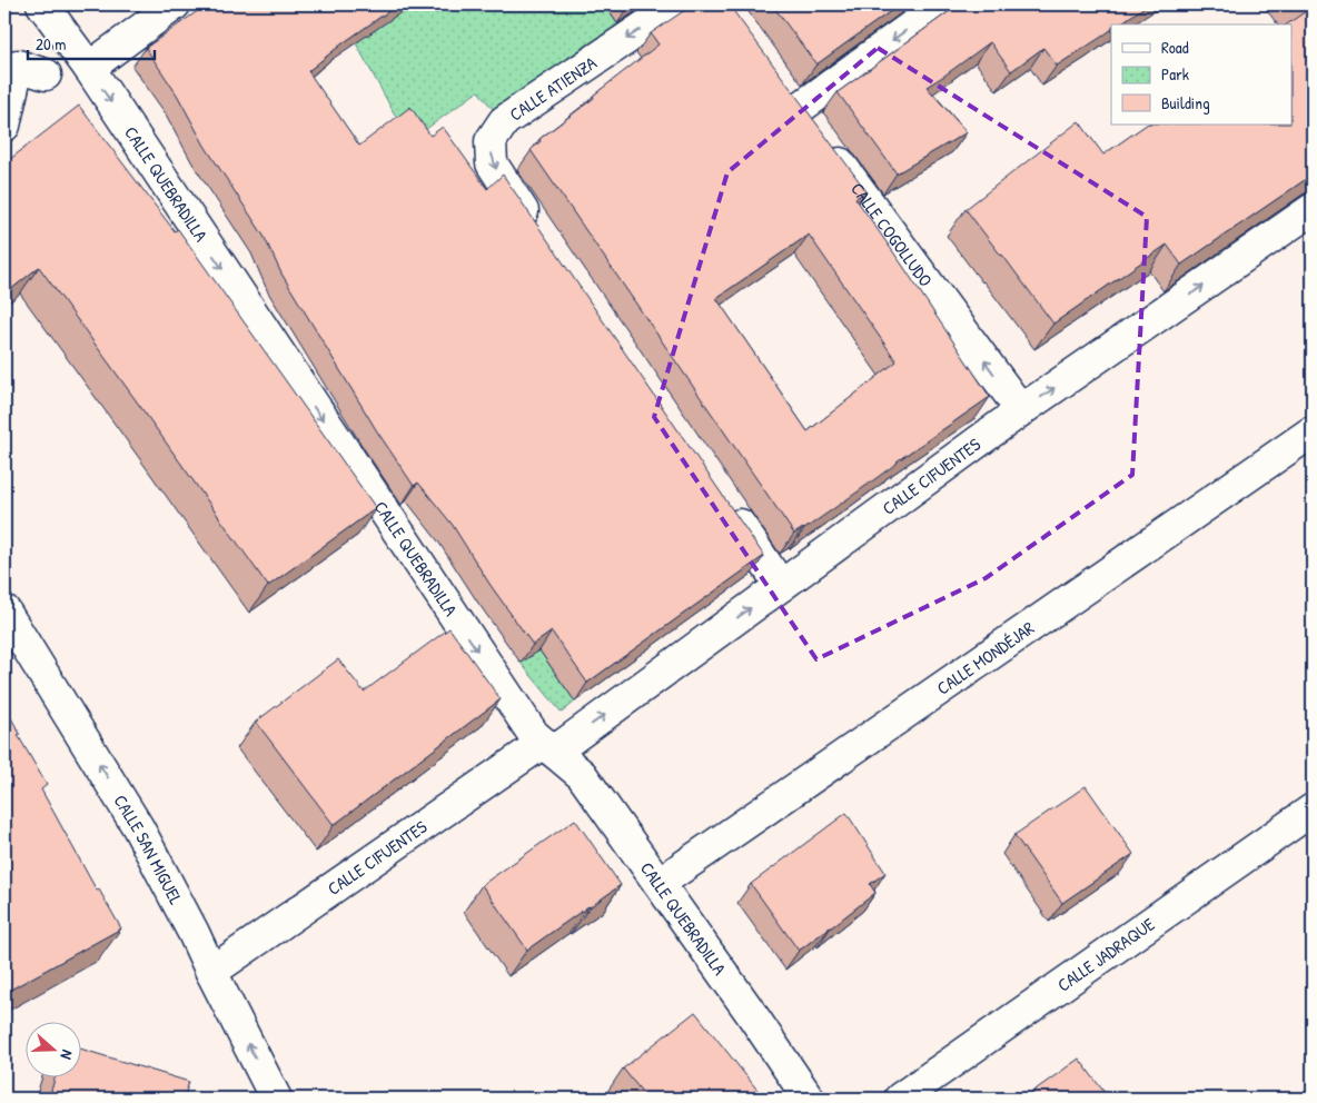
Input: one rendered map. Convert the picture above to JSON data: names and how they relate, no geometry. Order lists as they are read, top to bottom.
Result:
{
  "streets": {
    "street": [
      "CALLE ATIENZA",
      "CALLE QUEBRADILLA",
      "CALLE COGOLLUDO",
      "CALLE CIFUENTES",
      "CALLE MONDÉJAR",
      "CALLE SAN MIGUEL",
      "CALLE JADRAQUE"
    ]
  },
  "crossings": [
    ["CALLE QUEBRADILLA", "CALLE CIFUENTES"],
    ["CALLE QUEBRADILLA", "CALLE MONDÉJAR"],
    ["CALLE COGOLLUDO", "CALLE CIFUENTES"],
    ["CALLE CIFUENTES", "CALLE SAN MIGUEL"]
  ],
  "one_way": ["CALLE QUEBRADILLA", "CALLE CIFUENTES", "CALLE SAN MIGUEL"],
  "legend": ["Road", "Park", "Building"],
  "scale_bar": "20 m",
  "north": "right"
}
